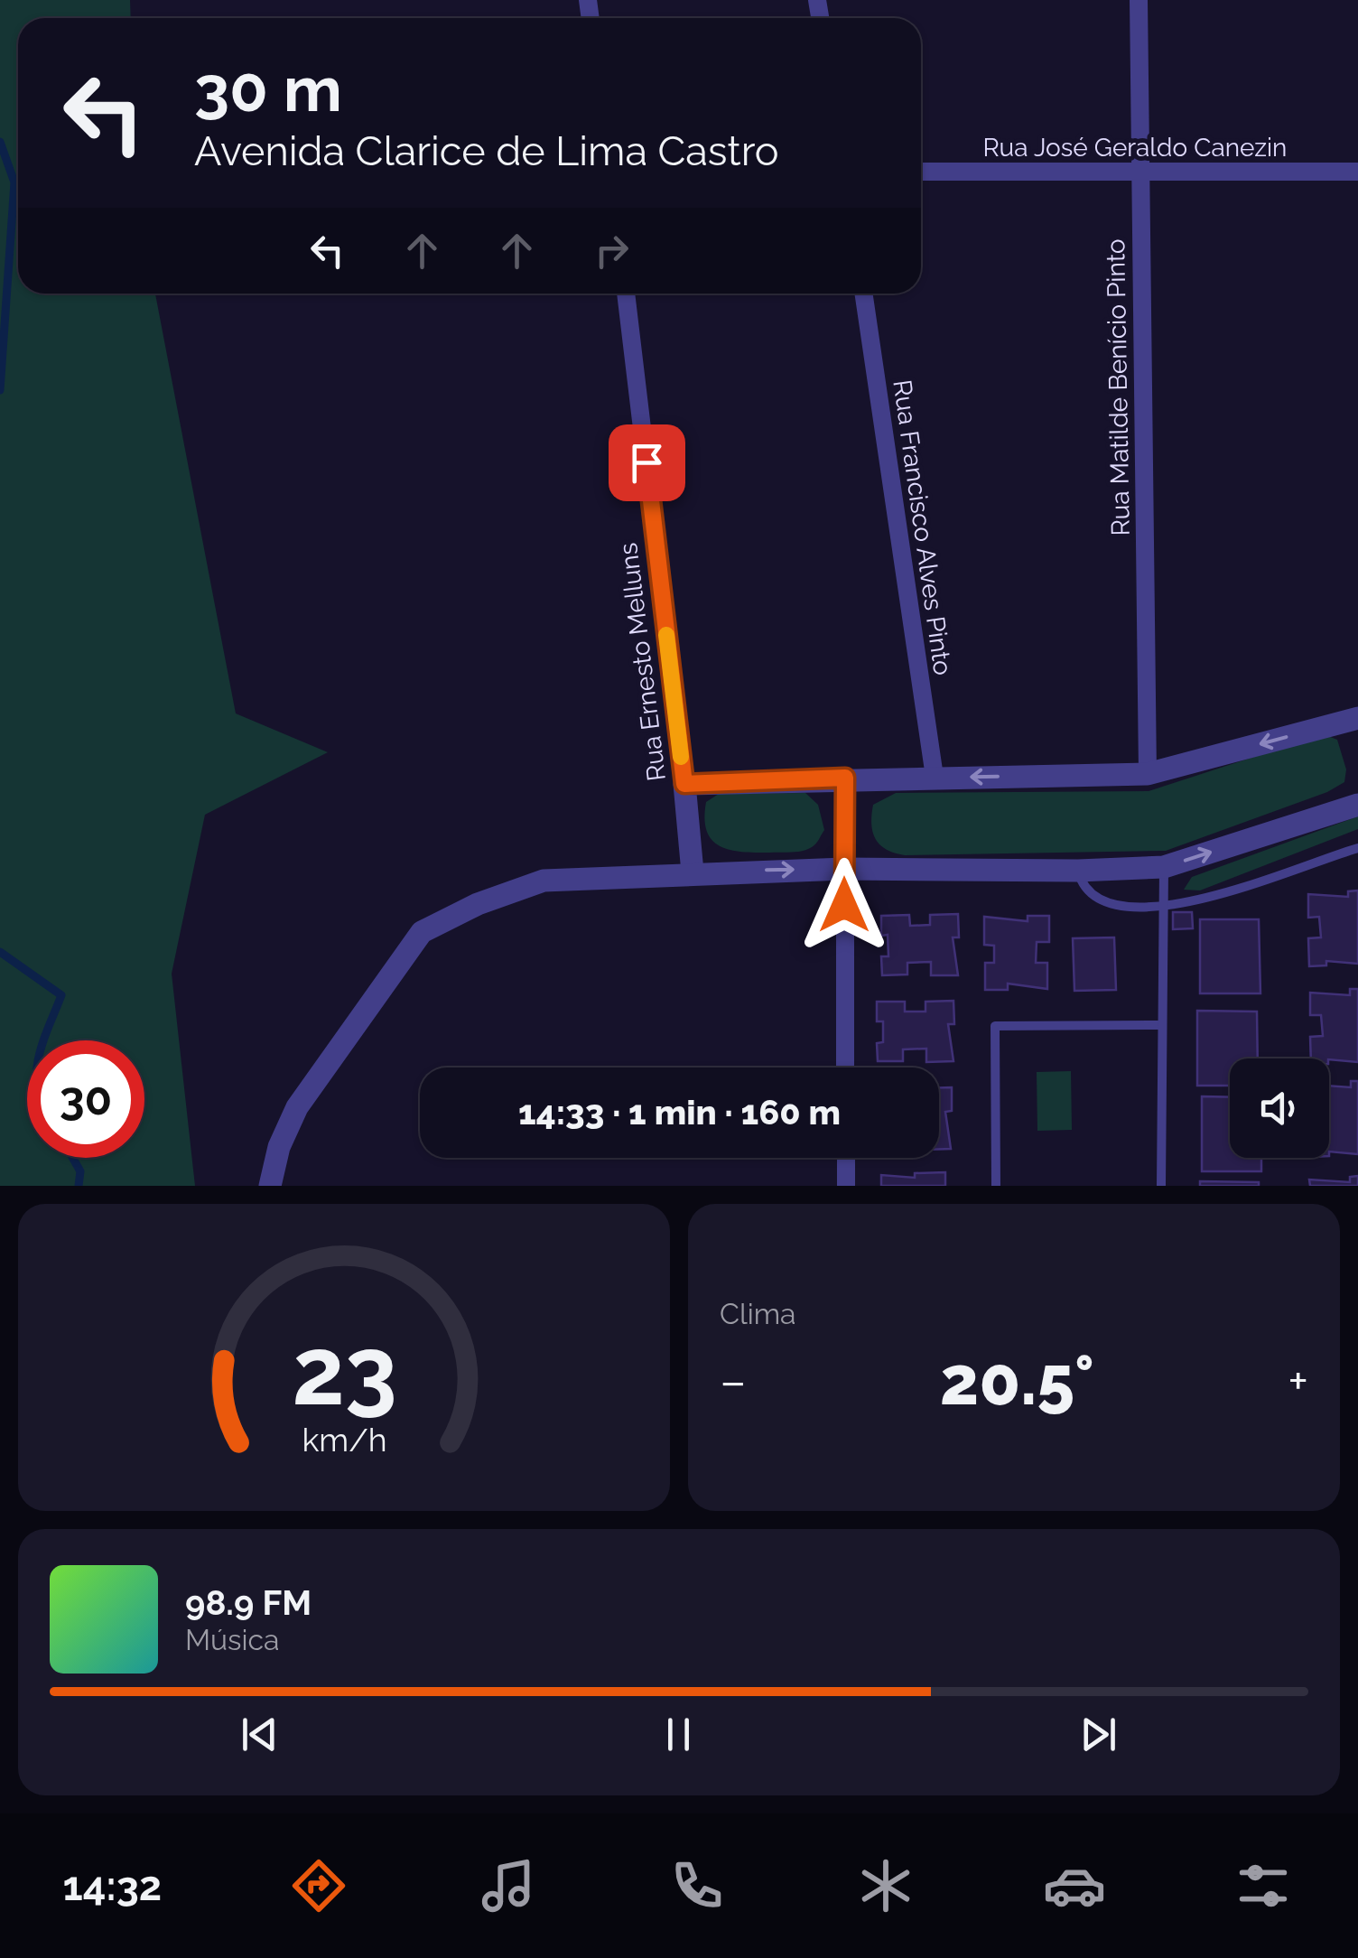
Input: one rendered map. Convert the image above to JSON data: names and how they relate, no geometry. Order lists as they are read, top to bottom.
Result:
{
  "streets": {
    "street": [
      "Rua José Geraldo Canezin",
      "Rua Matilde Benício Pinto",
      "Rua Francisco Alves Pinto",
      "Rua Ernesto Melluns"
    ]
  },
  "crossings": [
    ["Rua José Geraldo Canezin", "Rua Matilde Benício Pinto"]
  ],
  "page": {
    "turn": ["30 m", "Avenida Clarice de Lima Castro"],
    "limit": "30",
    "trip": "14:33 · 1 min · 160 m",
    "tile": "Clima",
    "heat": ["−", "20.5°", "+"],
    "song": ["98.9 FM", "Música"],
    "tabs": "14:32",
    "gauge": ["23", "km/h"]
  }
}
